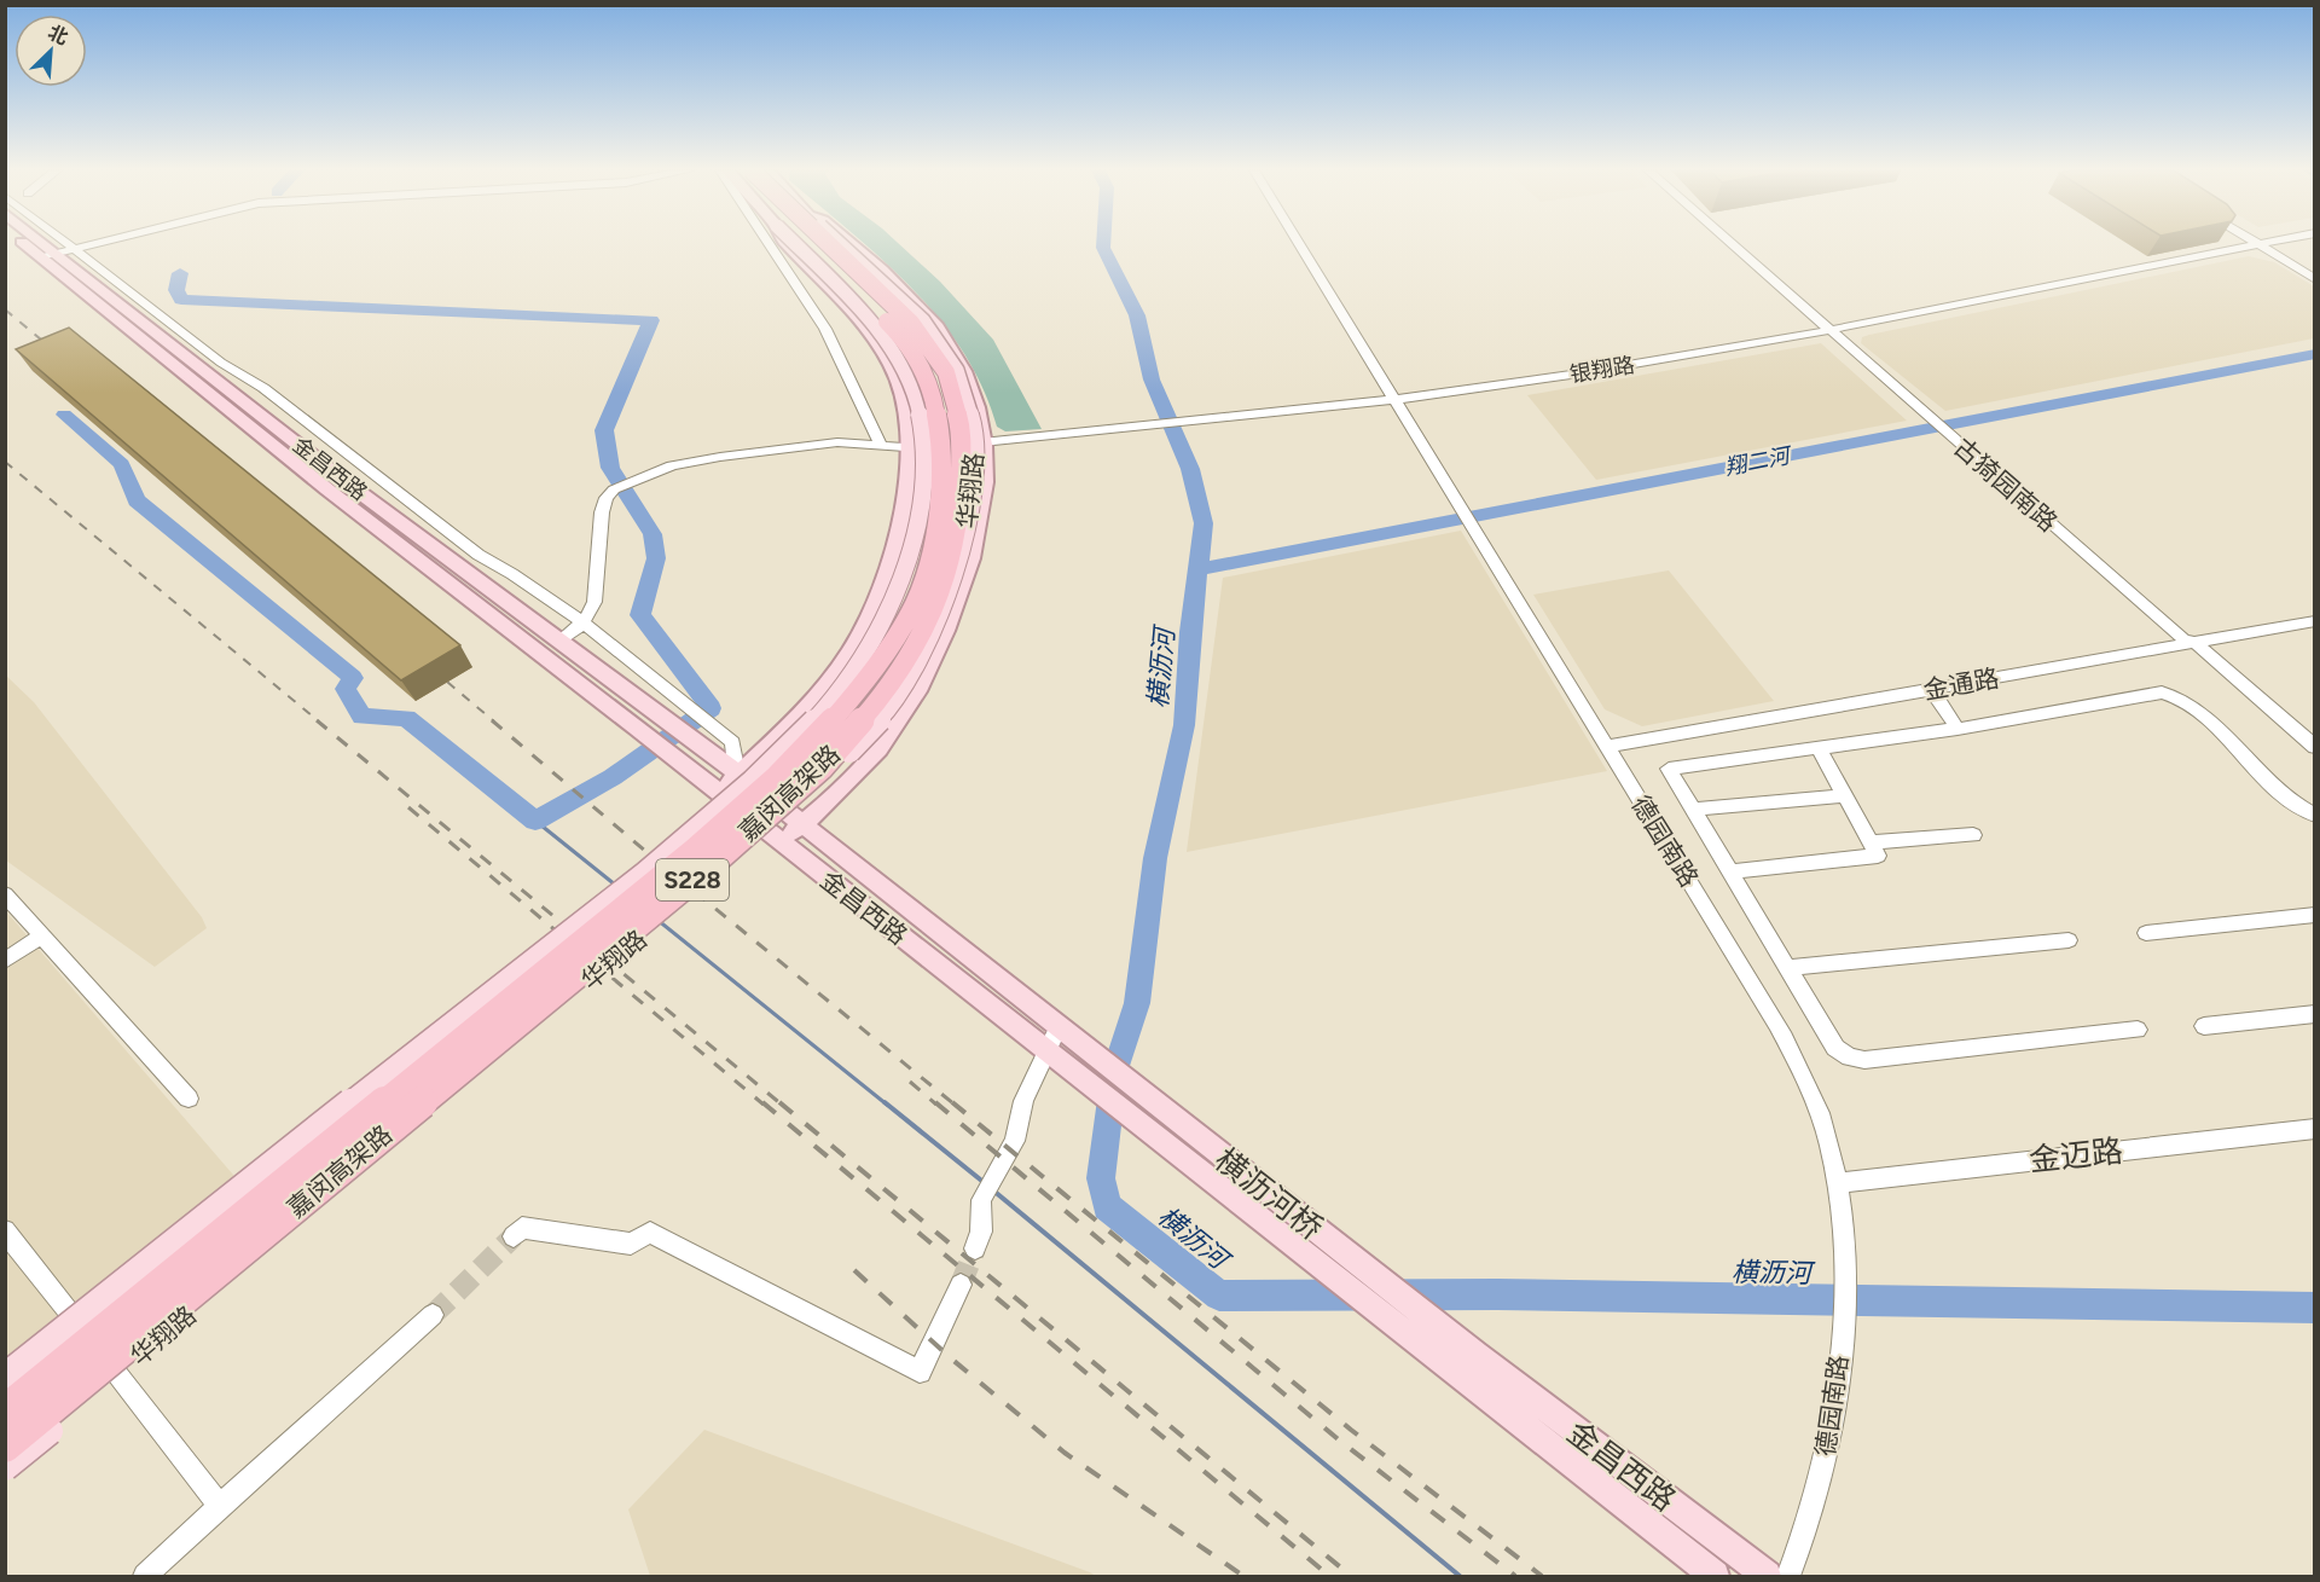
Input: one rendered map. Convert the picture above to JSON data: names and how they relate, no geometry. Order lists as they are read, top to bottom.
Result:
{
  "streets": {
    "highway": ["嘉闵高架路", "S228"],
    "main road": ["金昌西路", "华翔路", "横沥河桥"],
    "street": [
      "银翔路",
      "古猗园南路",
      "金通路",
      "德园南路",
      "金迈路"
    ]
  },
  "crossings": [
    ["银翔路", "古猗园南路"],
    ["银翔路", "德园南路"],
    ["金昌西路", "横沥河桥"],
    ["古猗园南路", "金通路"],
    ["金通路", "德园南路"],
    ["德园南路", "金迈路"]
  ],
  "water": ["翔二河", "横沥河"],
  "north": "top right"
}
